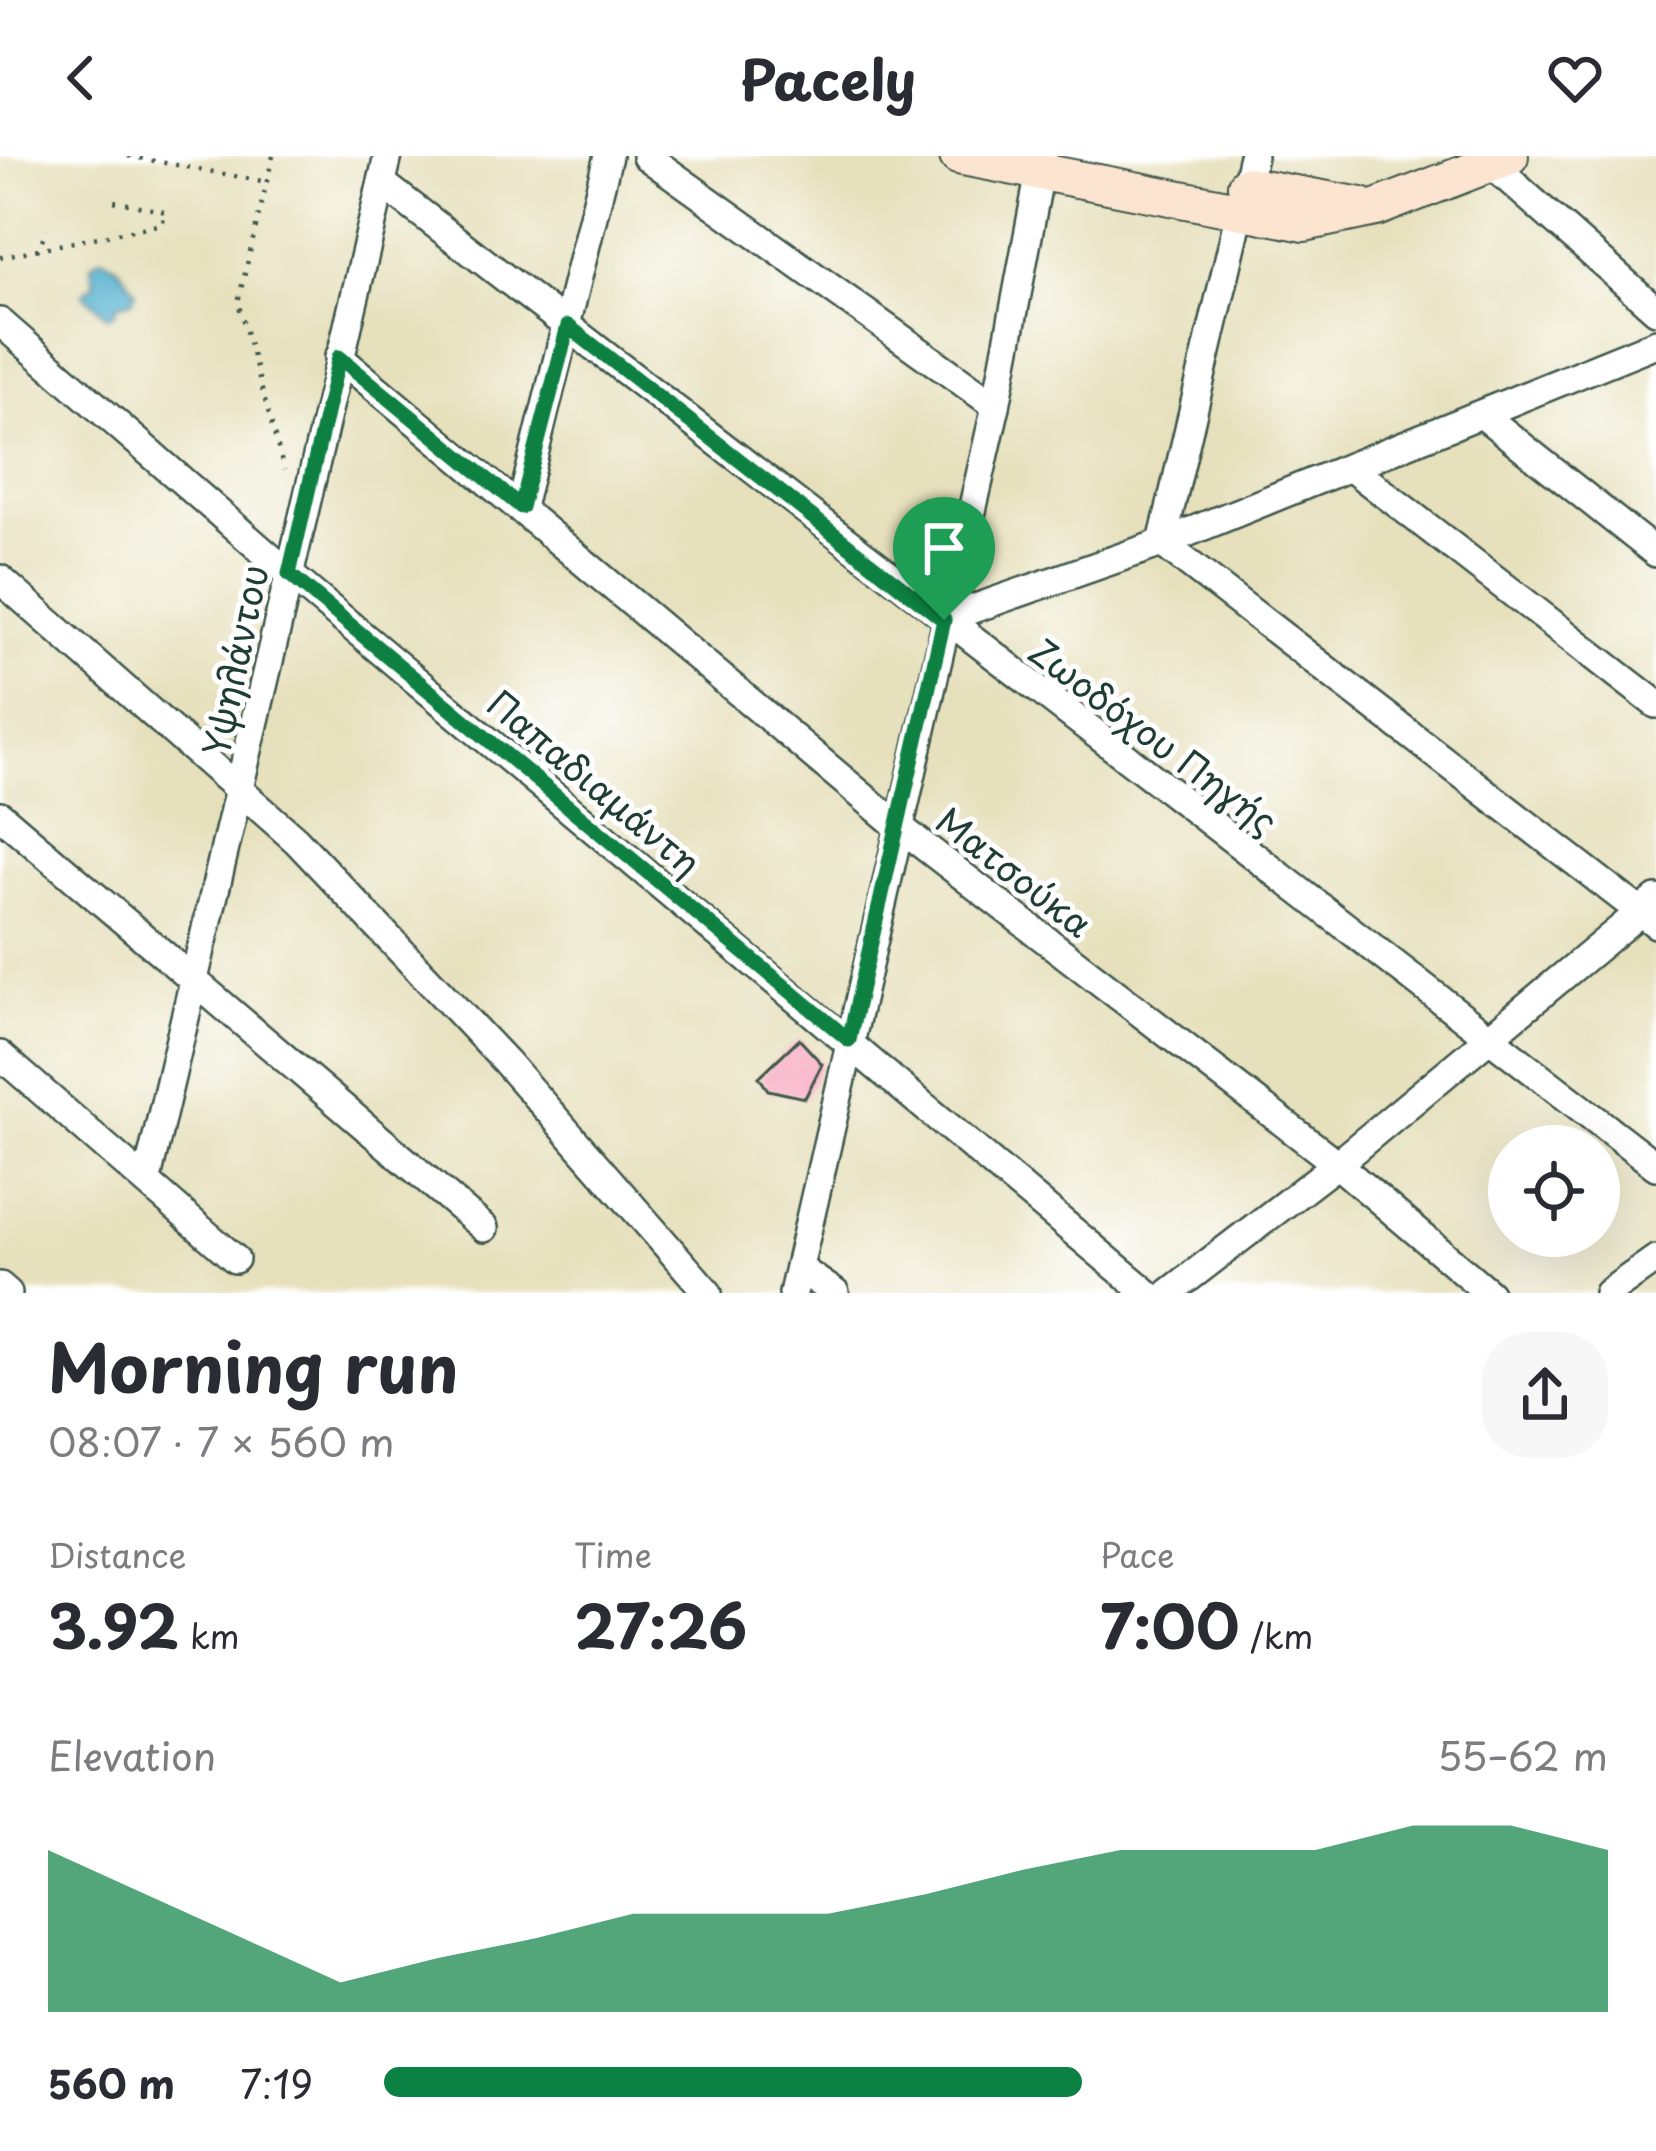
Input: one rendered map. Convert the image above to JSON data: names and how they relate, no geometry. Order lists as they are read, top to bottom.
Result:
{
  "streets": {
    "street": [
      "Υψηλάντου",
      "Ζωοδόχου Πηγής",
      "Παπαδιαμάντη",
      "Ματσούκα"
    ]
  },
  "crossings": [
    ["Υψηλάντου", "Ζωοδόχου Πηγής"],
    ["Υψηλάντου", "Παπαδιαμάντη"],
    ["Υψηλάντου", "Ματσούκα"]
  ],
  "page": {
    "header": "Pacely",
    "heading": ["Morning run", "08:07 · 7 × 560 m"],
    "stats": [
      ["Distance", "3.92 km"],
      ["Time", "27:26"],
      ["Pace", "7:00 /km"]
    ],
    "chart": ["Elevation", "55–62 m"],
    "list": [
      {
        "name": "560 m",
        "note": "7:19"
      }
    ]
  }
}
